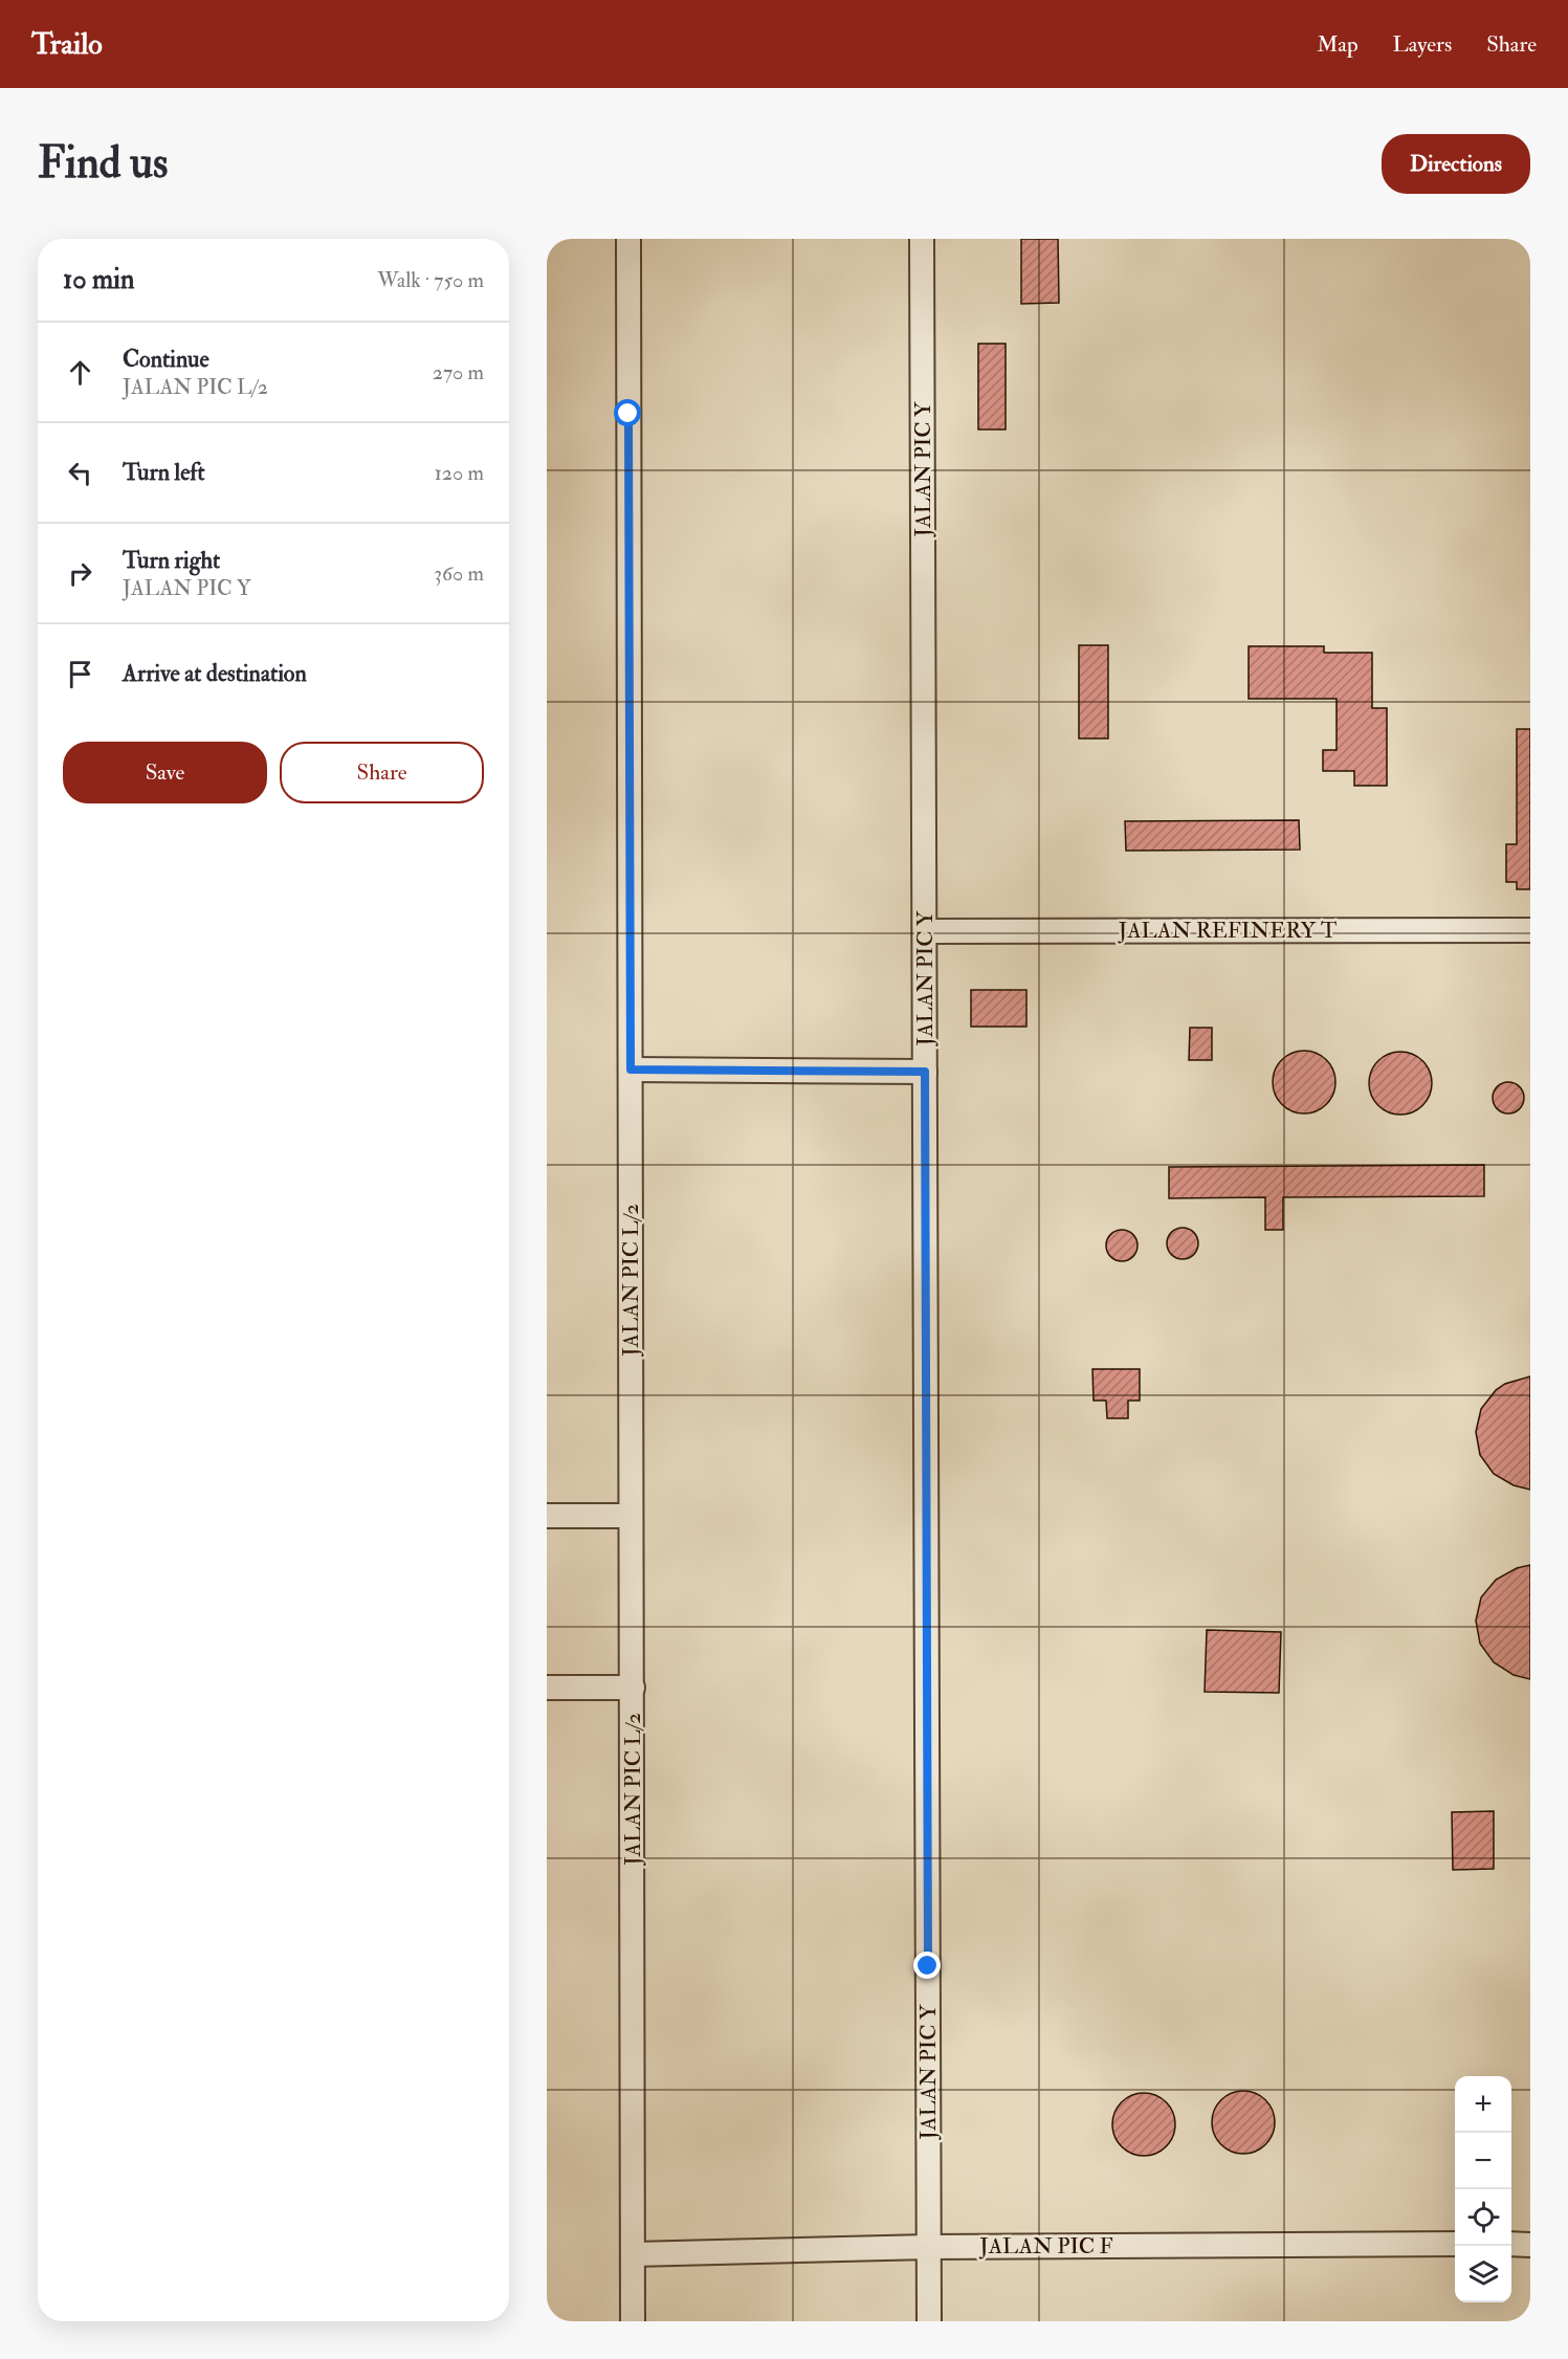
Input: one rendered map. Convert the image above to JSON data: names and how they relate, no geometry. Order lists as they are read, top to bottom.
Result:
{
  "streets": {
    "street": [
      "JALAN PIC Y",
      "JALAN REFINERY T",
      "JALAN PIC L/2",
      "JALAN PIC F"
    ]
  },
  "crossings": [
    ["JALAN PIC Y", "JALAN REFINERY T"],
    ["JALAN PIC Y", "JALAN PIC F"],
    ["JALAN PIC L/2", "JALAN PIC F"]
  ],
  "page": {
    "header": "Trailo",
    "nav": ["Map", "Layers", "Share"],
    "buttons": [
      "Directions",
      ["Save", "Share"]
    ],
    "title": "Find us",
    "heading": ["10 min", "Walk · 750 m"],
    "list": [
      ["Continue", "JALAN PIC L/2", "270 m"],
      ["Turn left", "120 m"],
      ["Turn right", "JALAN PIC Y", "360 m"],
      "Arrive at destination"
    ],
    "map_buttons": ["+", "−"]
  }
}
